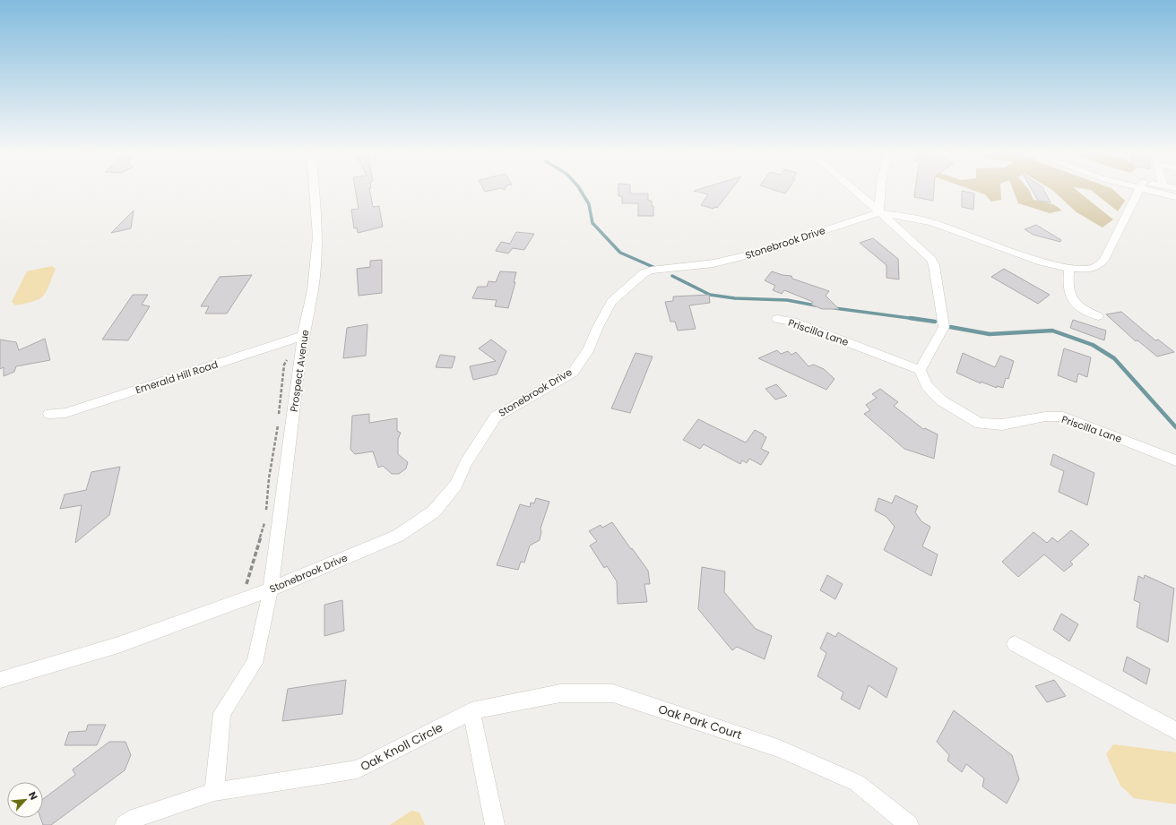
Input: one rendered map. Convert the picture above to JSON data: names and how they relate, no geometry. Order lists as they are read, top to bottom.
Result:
{
  "streets": {
    "street": [
      "Stonebrook Drive",
      "Priscilla Lane",
      "Prospect Avenue",
      "Emerald Hill Road",
      "Oak Park Court",
      "Oak Knoll Circle"
    ]
  },
  "crossings": [
    ["Stonebrook Drive", "Prospect Avenue"],
    ["Prospect Avenue", "Emerald Hill Road"],
    ["Oak Park Court", "Oak Knoll Circle"]
  ],
  "north": "top right"
}
